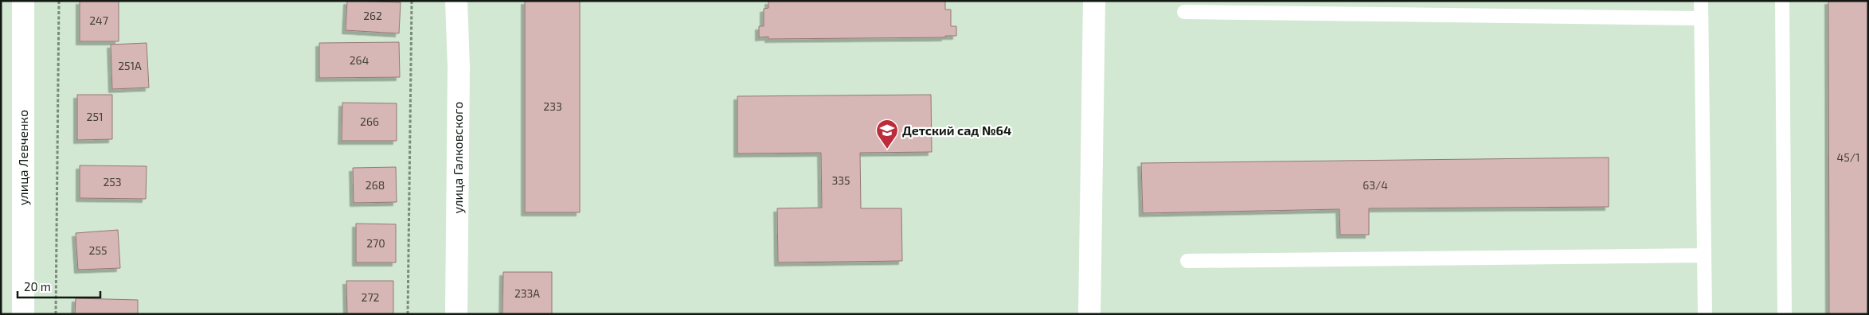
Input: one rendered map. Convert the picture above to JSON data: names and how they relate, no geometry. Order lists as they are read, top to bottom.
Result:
{
  "streets": {
    "street": ["улица Левченко", "улица Галковского"]
  },
  "places": {
    "school or university": ["Детский сад №64"]
  },
  "house_numbers": [
    "262",
    "247",
    "264",
    "251А",
    "233",
    "251",
    "266",
    "45/1",
    "335",
    "253",
    "268",
    "63/4",
    "270",
    "255",
    "233А",
    "272"
  ],
  "scale_bar": "20 m"
}
